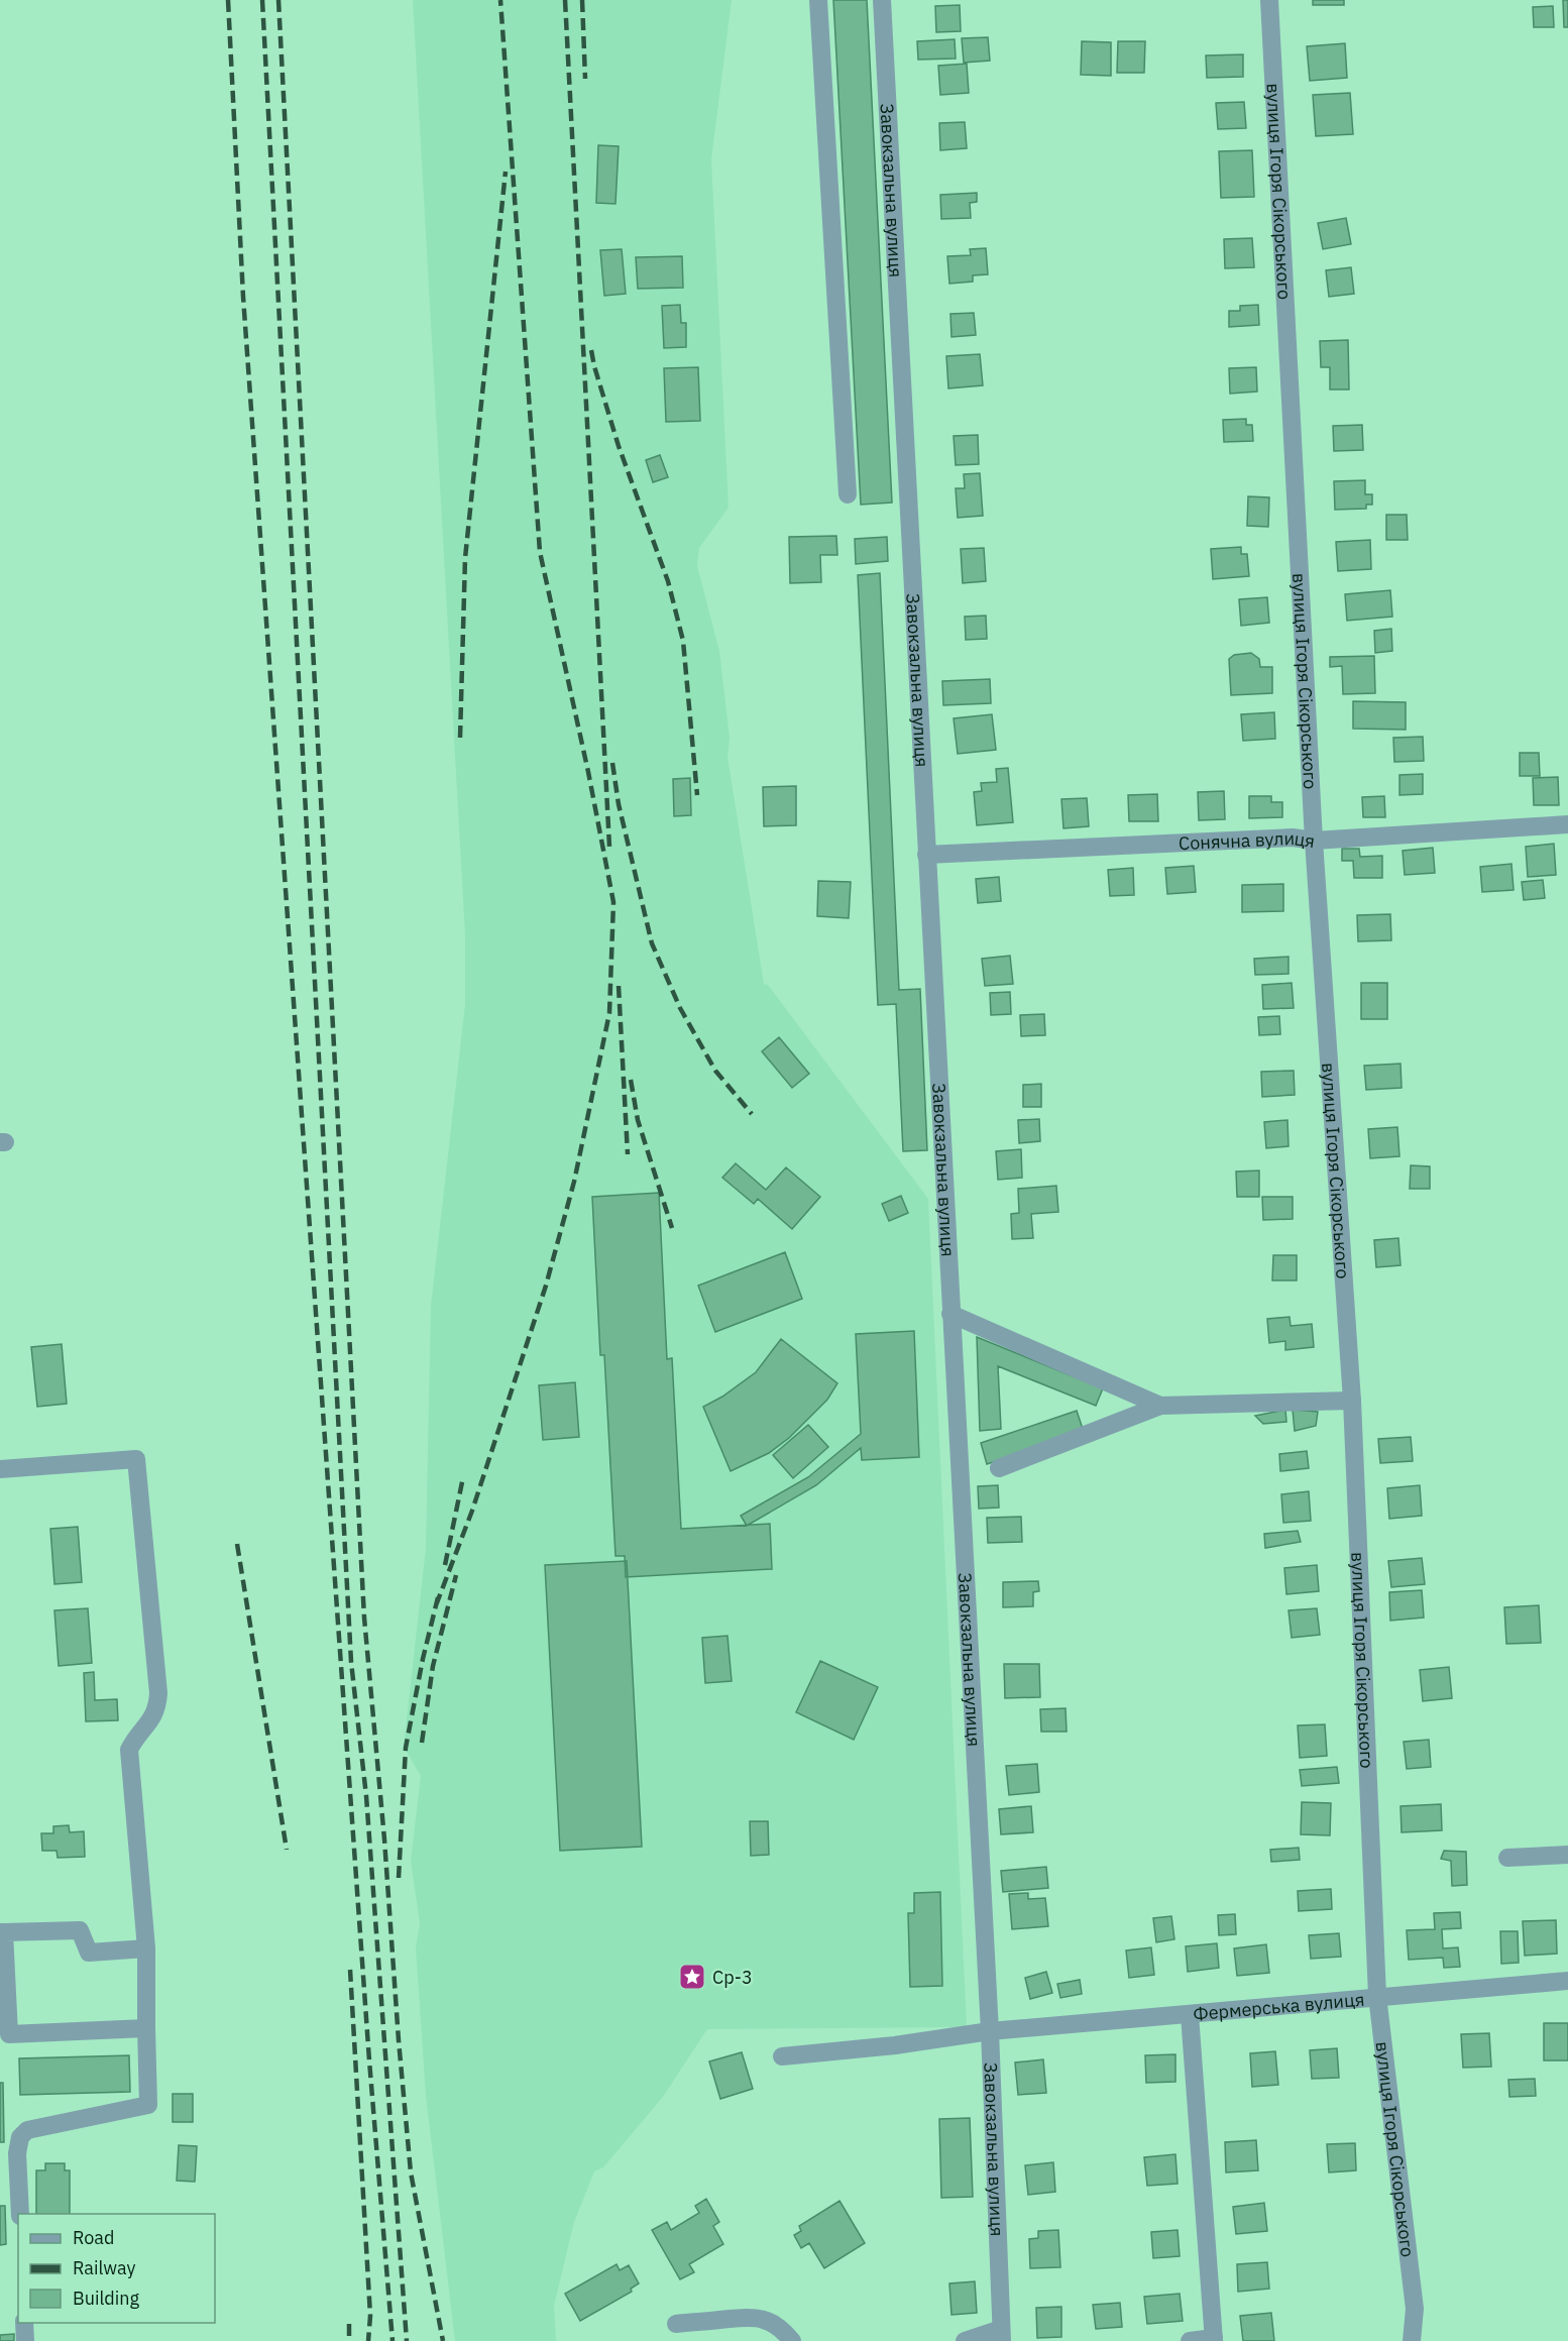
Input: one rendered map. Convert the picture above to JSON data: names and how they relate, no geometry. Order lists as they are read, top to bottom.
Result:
{
  "streets": {
    "street": [
      "Завокзальна вулиця",
      "вулиця Ігоря Сікорського",
      "Сонячна вулиця",
      "Фермерська вулиця"
    ]
  },
  "crossings": [
    ["Завокзальна вулиця", "Сонячна вулиця"],
    ["Завокзальна вулиця", "Фермерська вулиця"],
    ["вулиця Ігоря Сікорського", "Сонячна вулиця"],
    ["вулиця Ігоря Сікорського", "Фермерська вулиця"]
  ],
  "places": {
    "place": ["Ср-3"]
  },
  "legend": ["Road", "Railway", "Building"]
}
